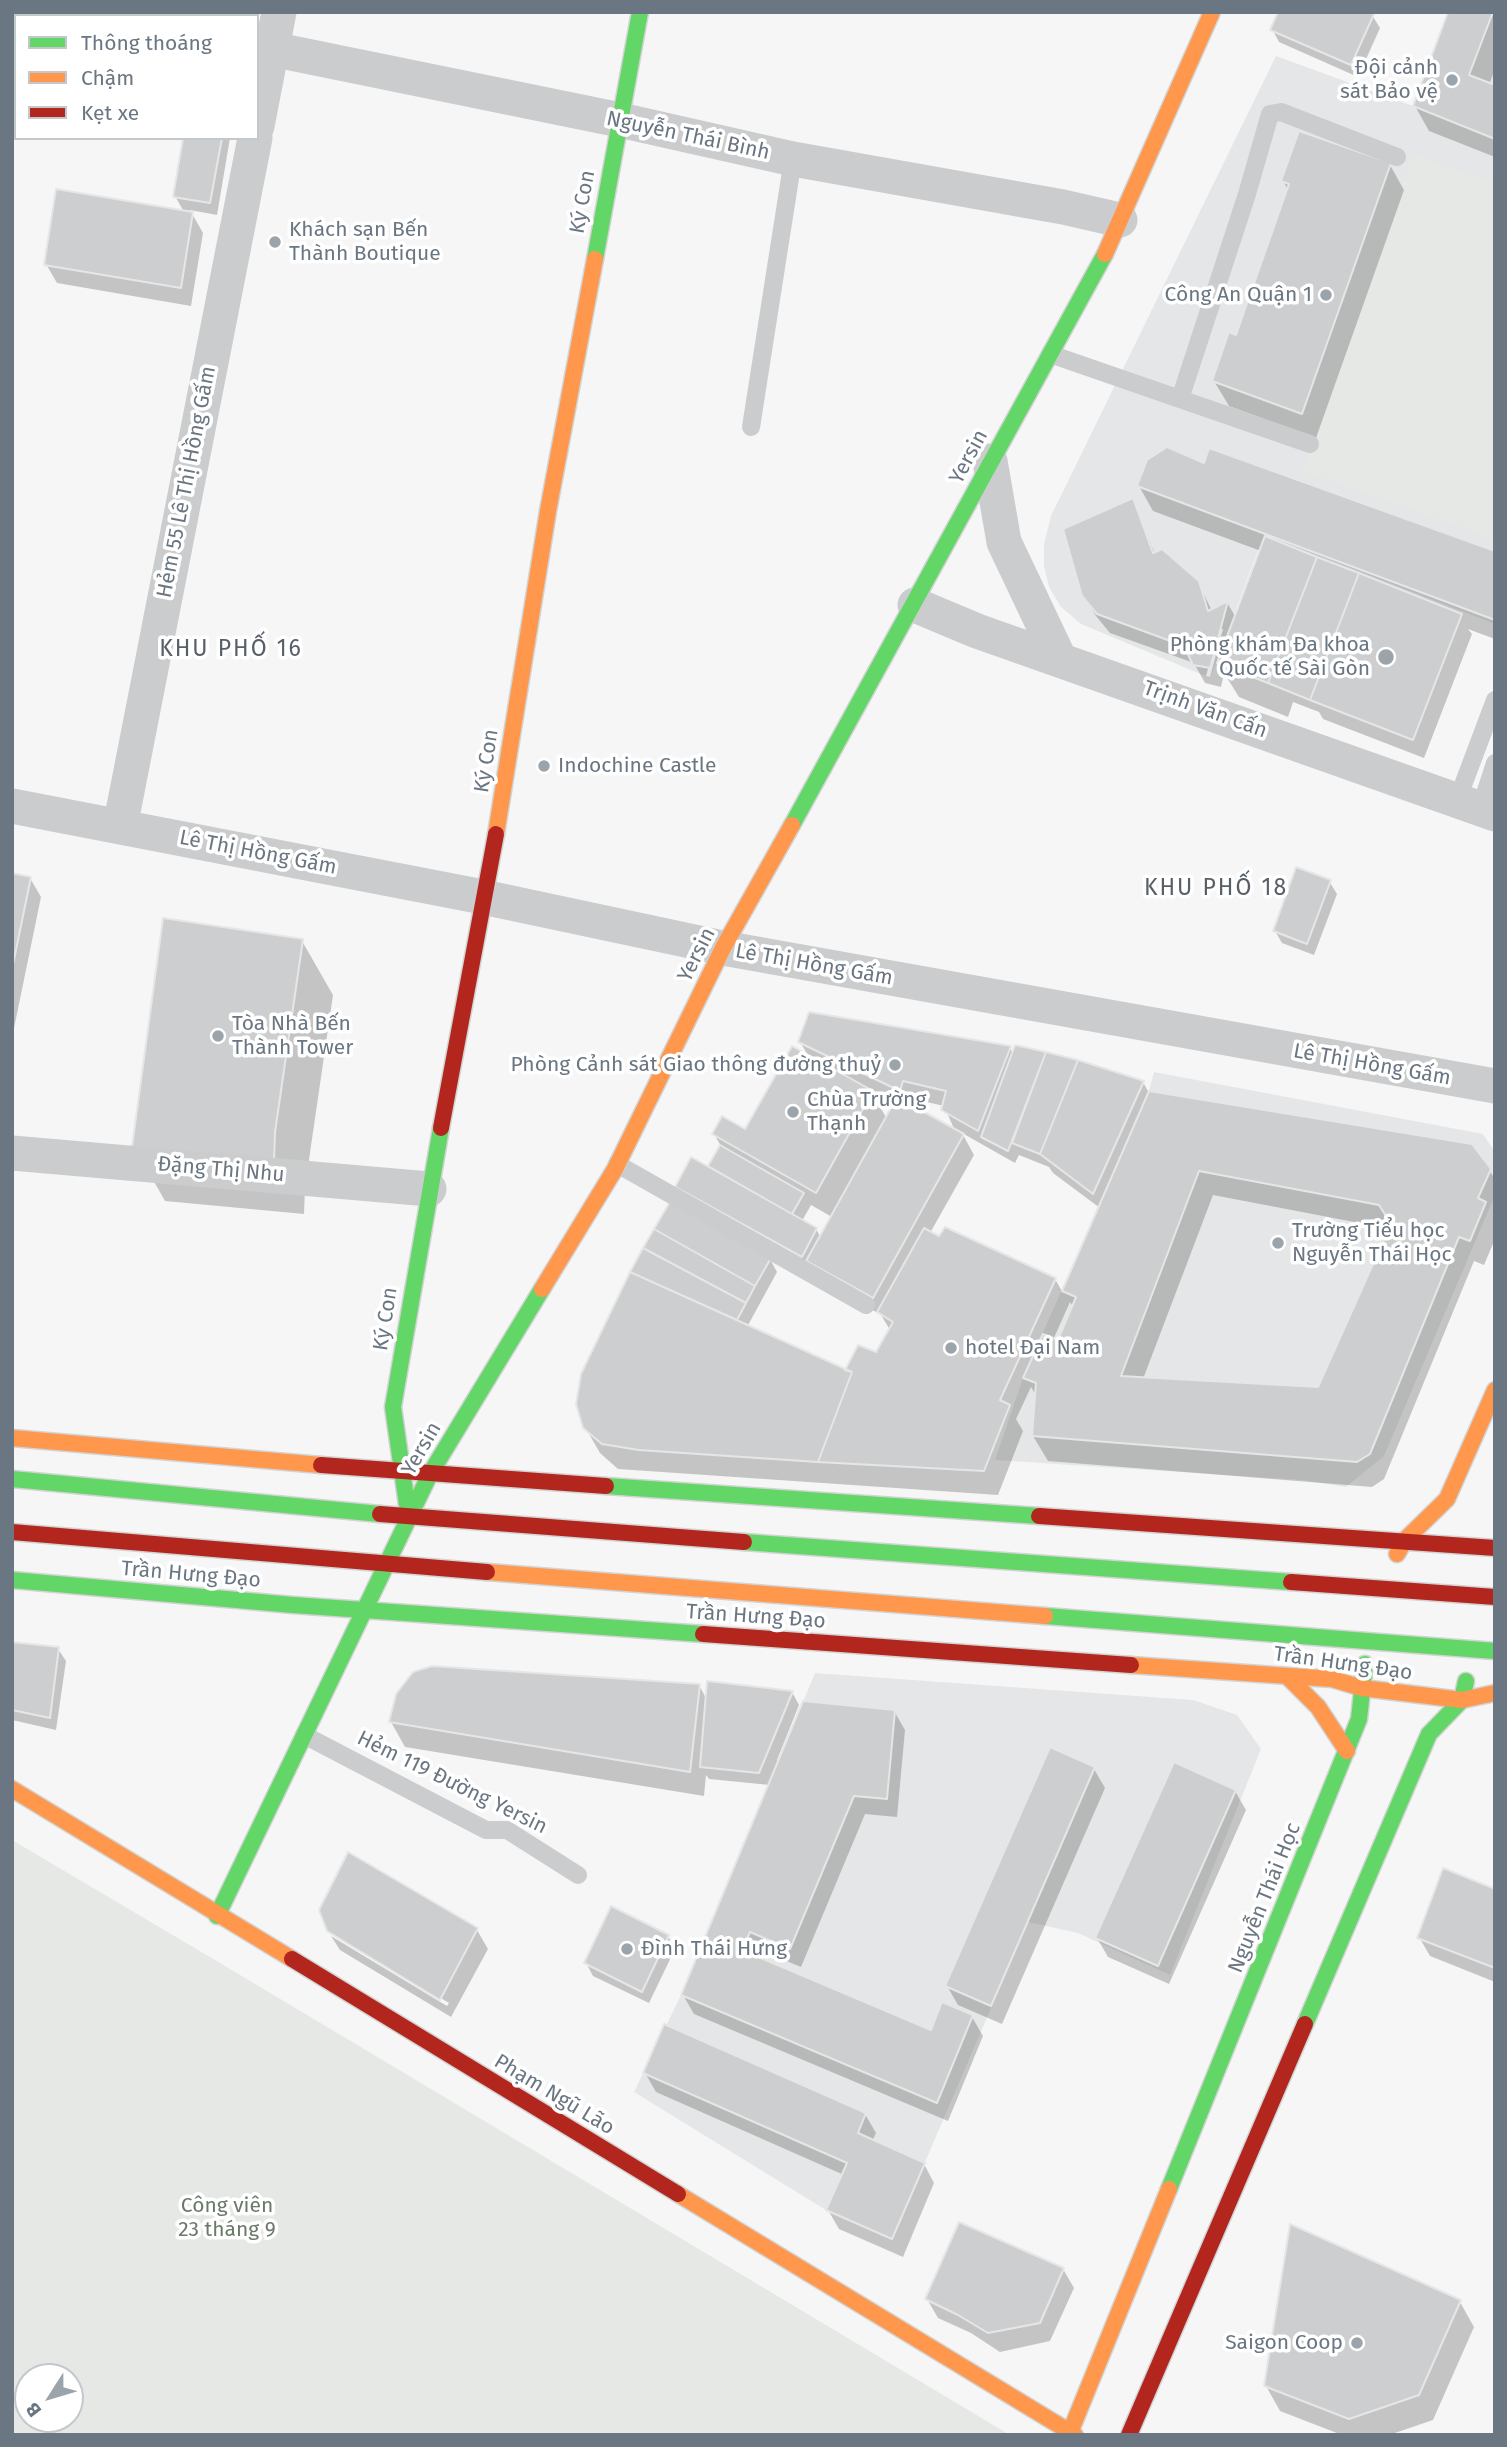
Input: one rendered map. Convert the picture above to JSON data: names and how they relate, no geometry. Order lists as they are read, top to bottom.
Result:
{
  "streets": {
    "main road": [
      "Ký Con",
      "Yersin",
      "Trần Hưng Đạo",
      "Nguyễn Thái Học",
      "Phạm Ngũ Lão"
    ],
    "street": [
      "Nguyễn Thái Bình",
      "Hẻm 55 Lê Thị Hồng Gấm",
      "Trịnh Văn Cấn",
      "Lê Thị Hồng Gấm",
      "Ðặng Thị Nhu"
    ],
    "lane": ["Hẻm 119 Đường Yersin"]
  },
  "crossings": [
    ["Nguyễn Thái Bình", "Ký Con"],
    ["Nguyễn Thái Bình", "Yersin"],
    ["Ký Con", "Yersin"],
    ["Ký Con", "Lê Thị Hồng Gấm"],
    ["Ký Con", "Ðặng Thị Nhu"],
    ["Yersin", "Trịnh Văn Cấn"],
    ["Yersin", "Lê Thị Hồng Gấm"],
    ["Yersin", "Trần Hưng Đạo"],
    ["Yersin", "Hẻm 119 Đường Yersin"],
    ["Yersin", "Phạm Ngũ Lão"],
    ["Hẻm 55 Lê Thị Hồng Gấm", "Lê Thị Hồng Gấm"],
    ["Trần Hưng Đạo", "Nguyễn Thái Học"],
    ["Nguyễn Thái Học", "Phạm Ngũ Lão"]
  ],
  "districts": ["KHU PHỐ 16", "KHU PHỐ 18"],
  "parks": ["Công viên 23 tháng 9"],
  "places": [
    "Đội cảnh sát Bảo vệ",
    "Khách sạn Bến Thành Boutique",
    "Công An Quận 1",
    "Phòng khám Đa khoa Quốc tế Sài Gòn",
    "Indochine Castle",
    "Tòa Nhà Bến Thành Tower",
    "Phòng Cảnh sát Giao thông đường thuỷ",
    "Chùa Trường Thạnh",
    "Trường Tiểu học Nguyễn Thái Học",
    "hotel Đại Nam",
    "Đình Thái Hưng",
    "Saigon Coop"
  ],
  "legend": ["Thông thoáng", "Chậm", "Kẹt xe"],
  "north": "bottom left"
}
